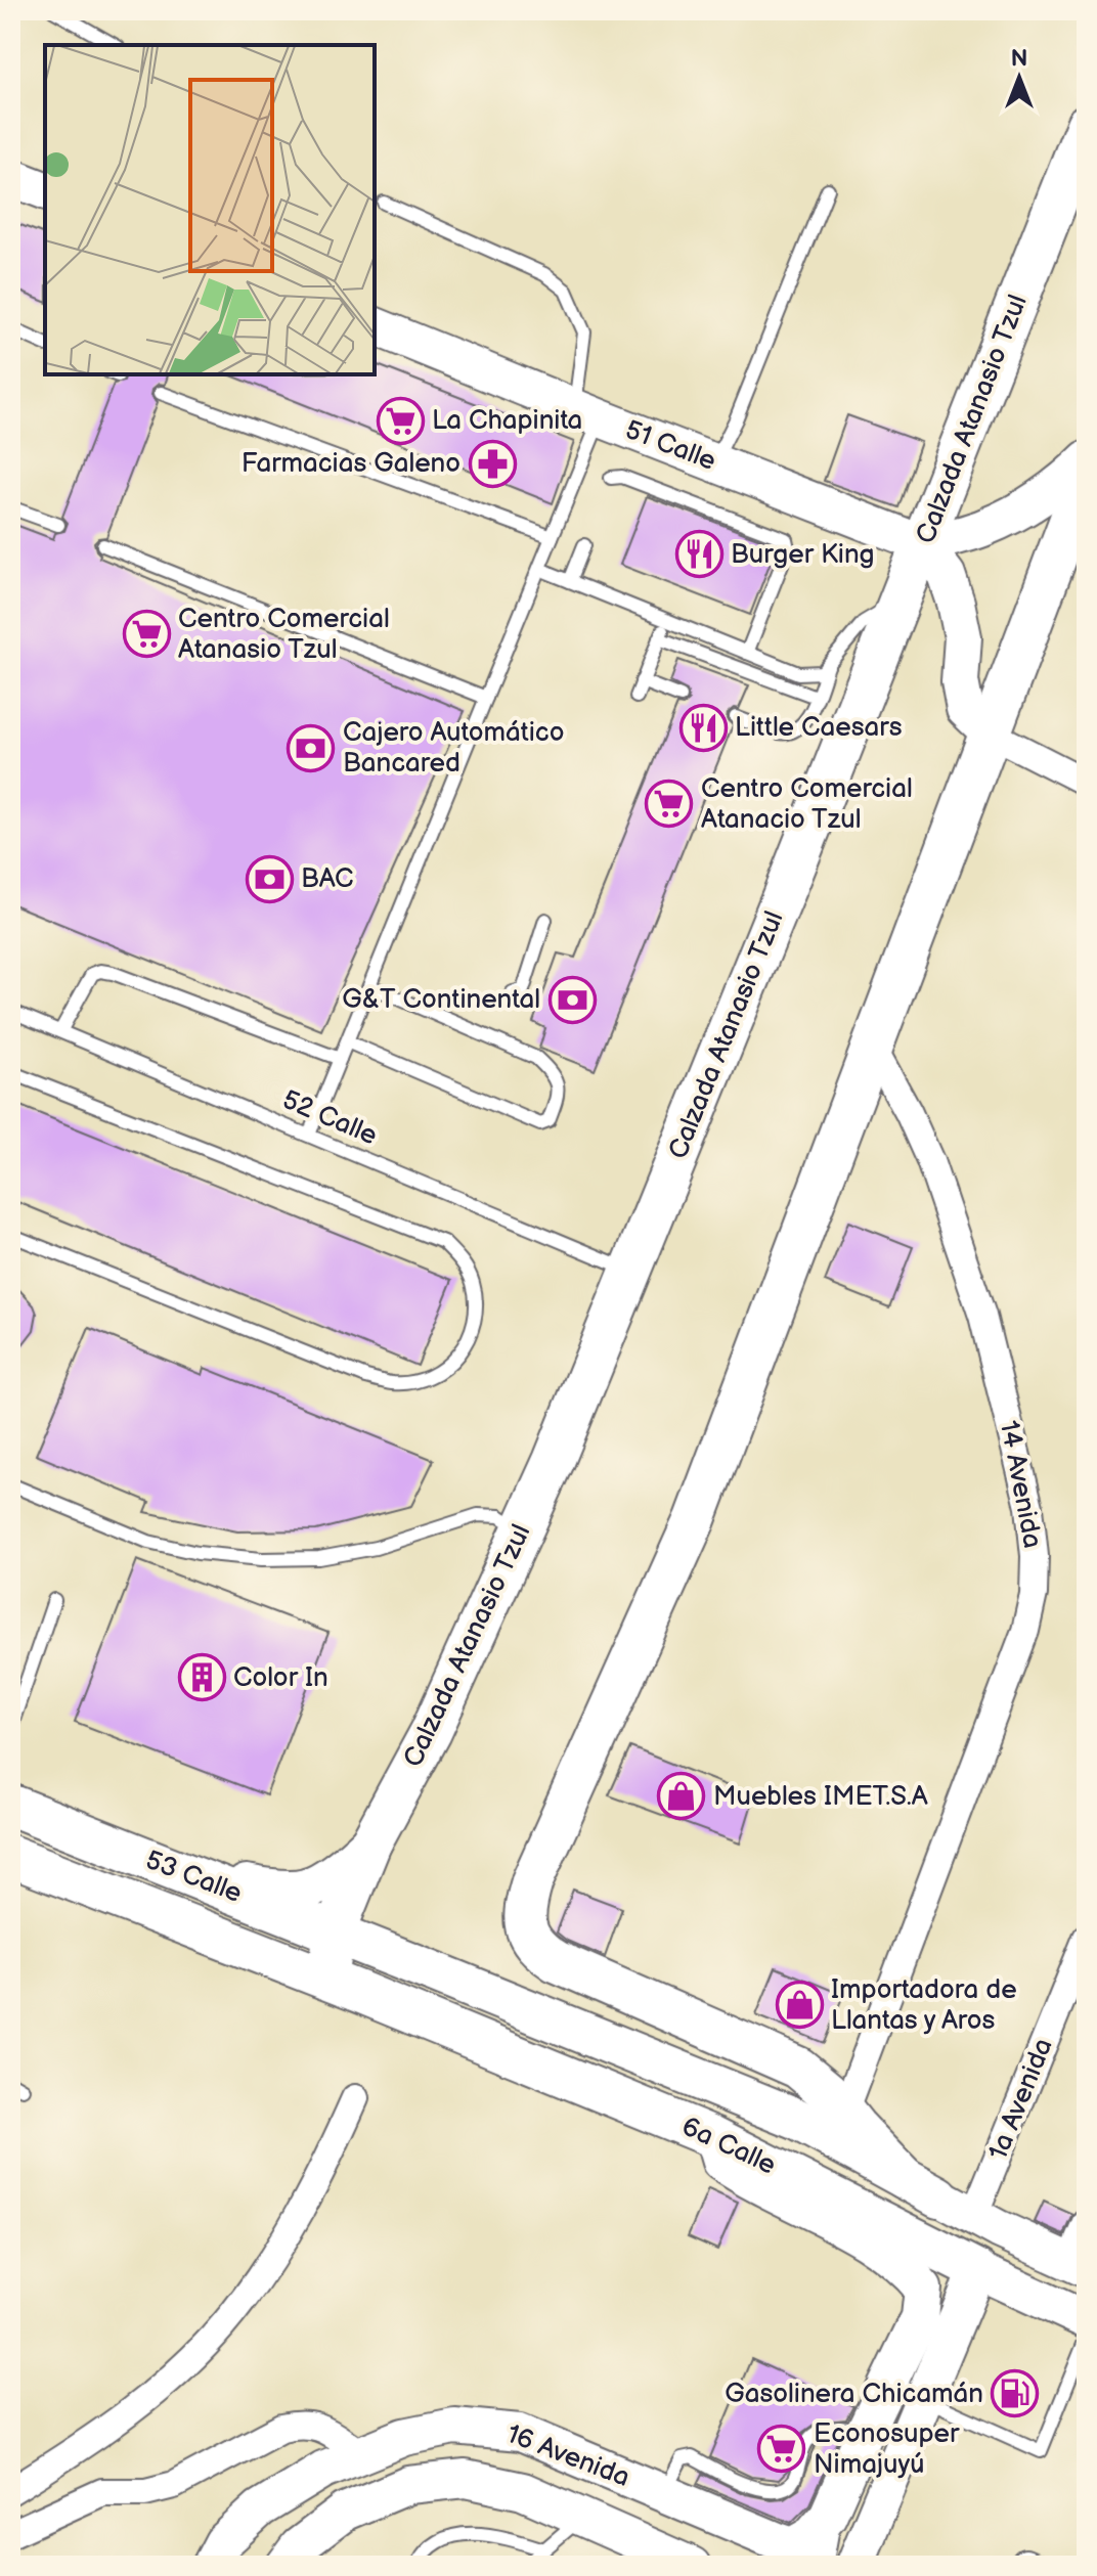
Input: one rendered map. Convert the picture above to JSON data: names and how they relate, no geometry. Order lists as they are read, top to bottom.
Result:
{
  "streets": {
    "main road": [
      "Calzada Atanasio Tzul",
      "51 Calle",
      "53 Calle",
      "6a Calle",
      "16 Avenida"
    ],
    "street": ["14 Avenida", "1a Avenida"],
    "lane": ["52 Calle"]
  },
  "crossings": [
    ["Calzada Atanasio Tzul", "51 Calle"],
    ["Calzada Atanasio Tzul", "52 Calle"],
    ["Calzada Atanasio Tzul", "53 Calle"],
    ["Calzada Atanasio Tzul", "6a Calle"],
    ["53 Calle", "6a Calle"],
    ["1a Avenida", "6a Calle"]
  ],
  "places": {
    "supermarket": [
      "La Chapinita",
      "Centro Comercial Atanasio Tzul",
      "Centro Comercial Atanacio Tzul",
      "Econosuper Nimajuyú"
    ],
    "pharmacy": ["Farmacias Galeno"],
    "restaurant": ["Burger King", "Little Caesars"],
    "bank": ["Cajero Automático Bancared", "BAC", "G&T Continental"],
    "building": ["Color In"],
    "shop": ["Muebles IMET.S.A", "Importadora de Llantas y Aros"],
    "fuel station": ["Gasolinera Chicamán"]
  },
  "north": "top"
}
